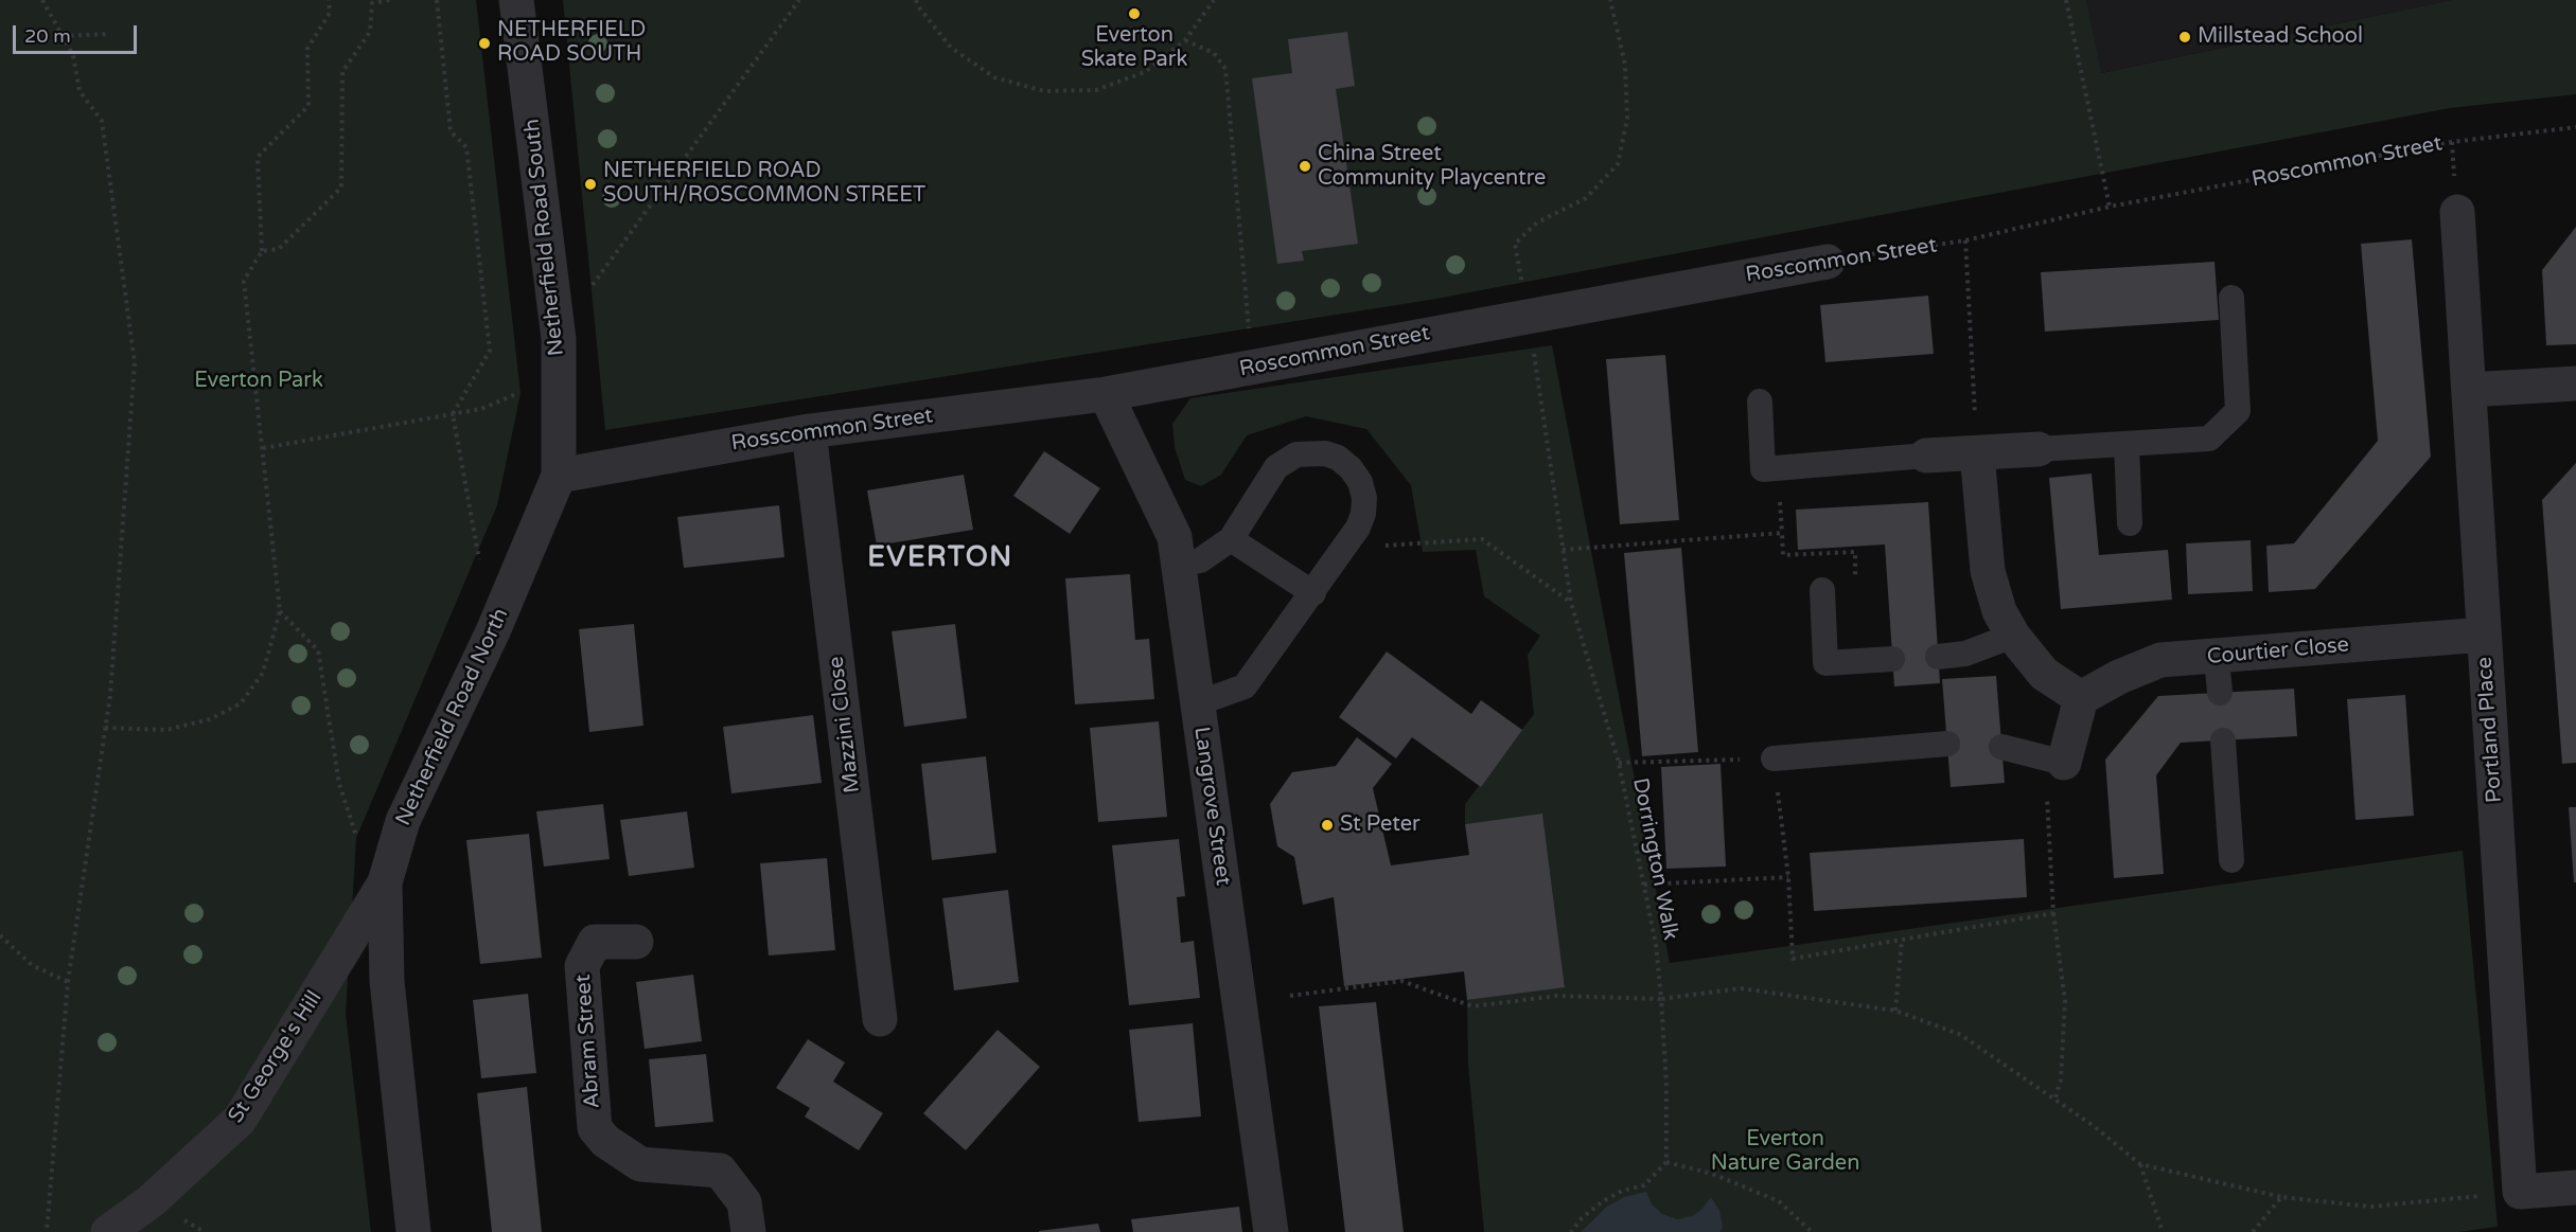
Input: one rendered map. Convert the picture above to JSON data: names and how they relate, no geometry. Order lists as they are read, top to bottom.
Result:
{
  "streets": {
    "street": [
      "Roscommon Street",
      "Netherfield Road South",
      "Rosscommon Street",
      "Courtier Close",
      "Netherfield Road North",
      "Mazzini Close",
      "Portland Place",
      "Langrove Street",
      "Abram Street",
      "St George's Hill"
    ],
    "path": ["Dorrington Walk"]
  },
  "crossings": [
    ["Roscommon Street", "Rosscommon Street"],
    ["Roscommon Street", "Langrove Street"],
    ["Roscommon Street", "Dorrington Walk"],
    ["Netherfield Road South", "Rosscommon Street"],
    ["Netherfield Road South", "Netherfield Road North"],
    ["Rosscommon Street", "Netherfield Road North"],
    ["Rosscommon Street", "Mazzini Close"],
    ["Rosscommon Street", "Langrove Street"],
    ["Courtier Close", "Portland Place"],
    ["Netherfield Road North", "St George's Hill"]
  ],
  "districts": ["EVERTON"],
  "parks": ["Everton Park", "Everton Nature Garden"],
  "places": [
    "Everton Skate Park",
    "Millstead School",
    "NETHERFIELD ROAD SOUTH",
    "China Street Community Playcentre",
    "NETHERFIELD ROAD SOUTH/ROSCOMMON STREET",
    "St Peter"
  ],
  "scale_bar": "20 m"
}
